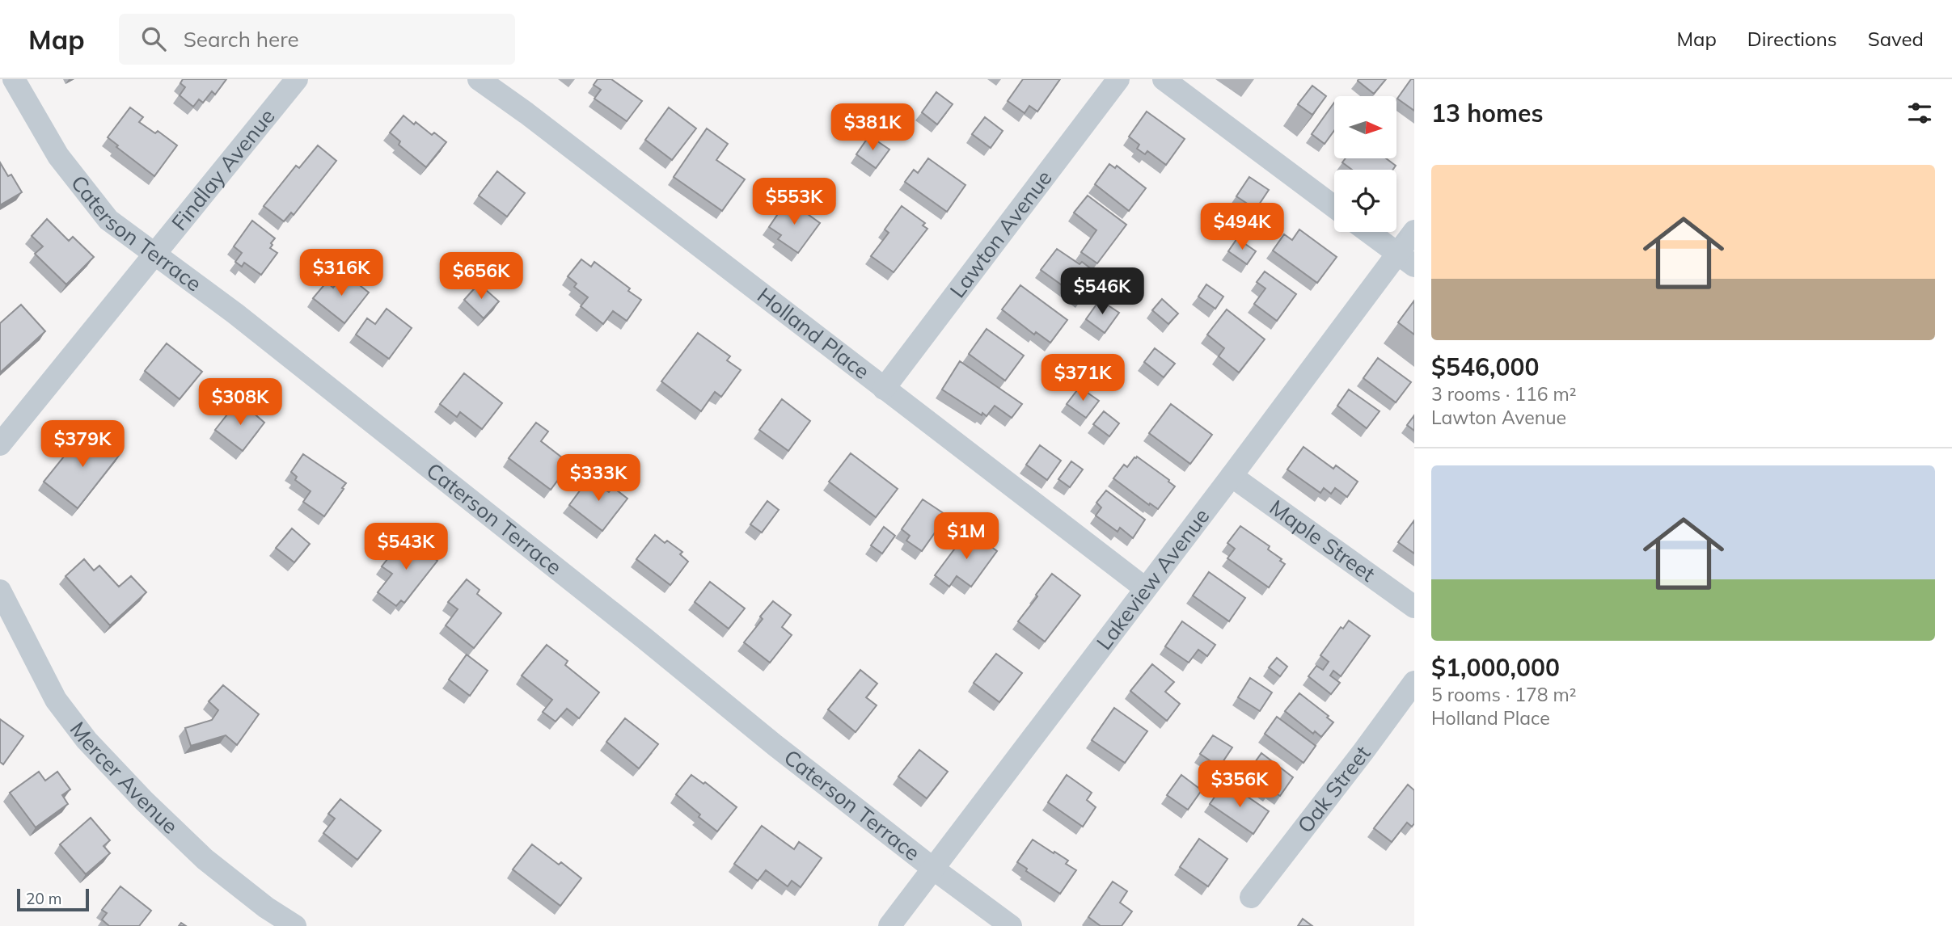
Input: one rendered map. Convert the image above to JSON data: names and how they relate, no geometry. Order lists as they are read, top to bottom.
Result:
{
  "streets": {
    "street": [
      "Findlay Avenue",
      "Caterson Terrace",
      "Lawton Avenue",
      "Holland Place",
      "Maple Street",
      "Lakeview Avenue",
      "Mercer Avenue",
      "Oak Street"
    ]
  },
  "crossings": [
    ["Findlay Avenue", "Caterson Terrace"],
    ["Caterson Terrace", "Lakeview Avenue"],
    ["Lawton Avenue", "Holland Place"],
    ["Holland Place", "Lakeview Avenue"],
    ["Maple Street", "Lakeview Avenue"]
  ],
  "scale_bar": "20 m",
  "north": "right",
  "page": {
    "header": "Map",
    "search": "Search here",
    "nav": ["Map", "Directions", "Saved"],
    "heading": "13 homes",
    "price": [
      "$381K",
      "$553K",
      "$494K",
      "$316K",
      "$656K",
      "$546K",
      "$371K",
      "$308K",
      "$379K",
      "$333K",
      "$1M",
      "$543K",
      "$356K"
    ],
    "list": [
      {
        "name": "$546,000",
        "note": "3 rooms · 116 m² · Lawton Avenue"
      },
      {
        "name": "$1,000,000",
        "note": "5 rooms · 178 m² · Holland Place"
      }
    ],
    "scale": "20 m"
  }
}
